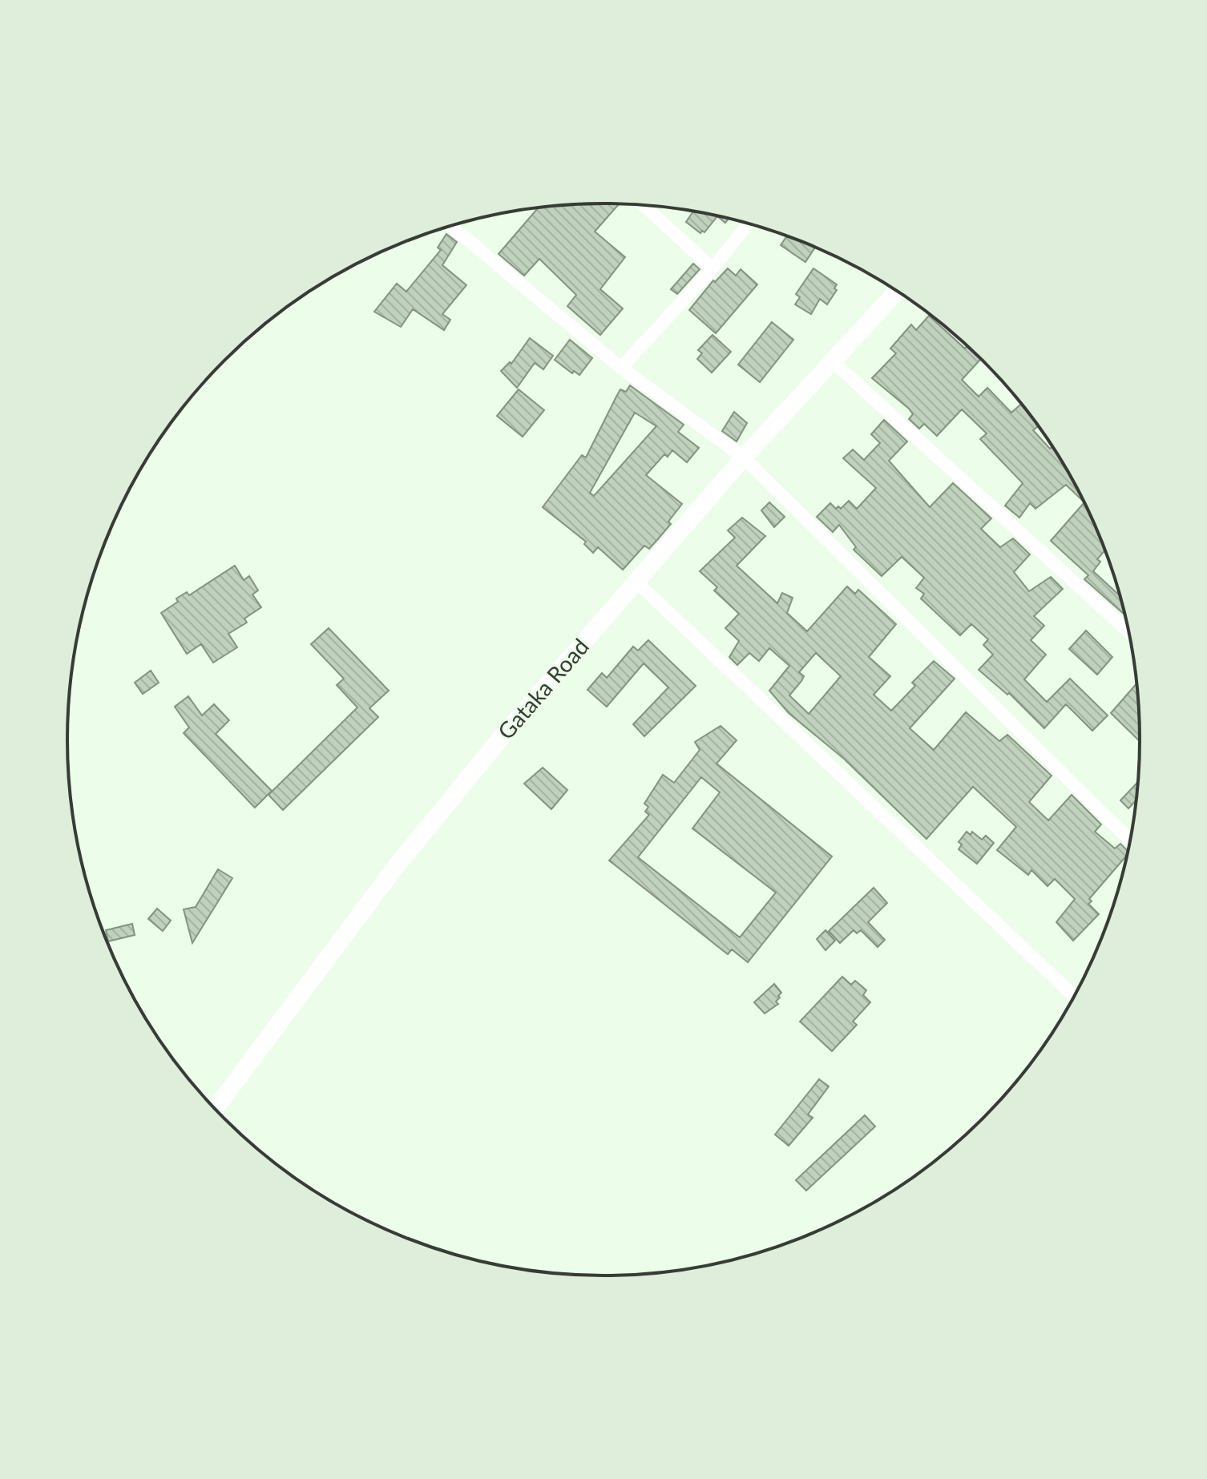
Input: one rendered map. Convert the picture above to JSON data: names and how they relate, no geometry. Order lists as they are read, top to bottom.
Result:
{
  "streets": {
    "street": ["Gataka Road"]
  }
}
